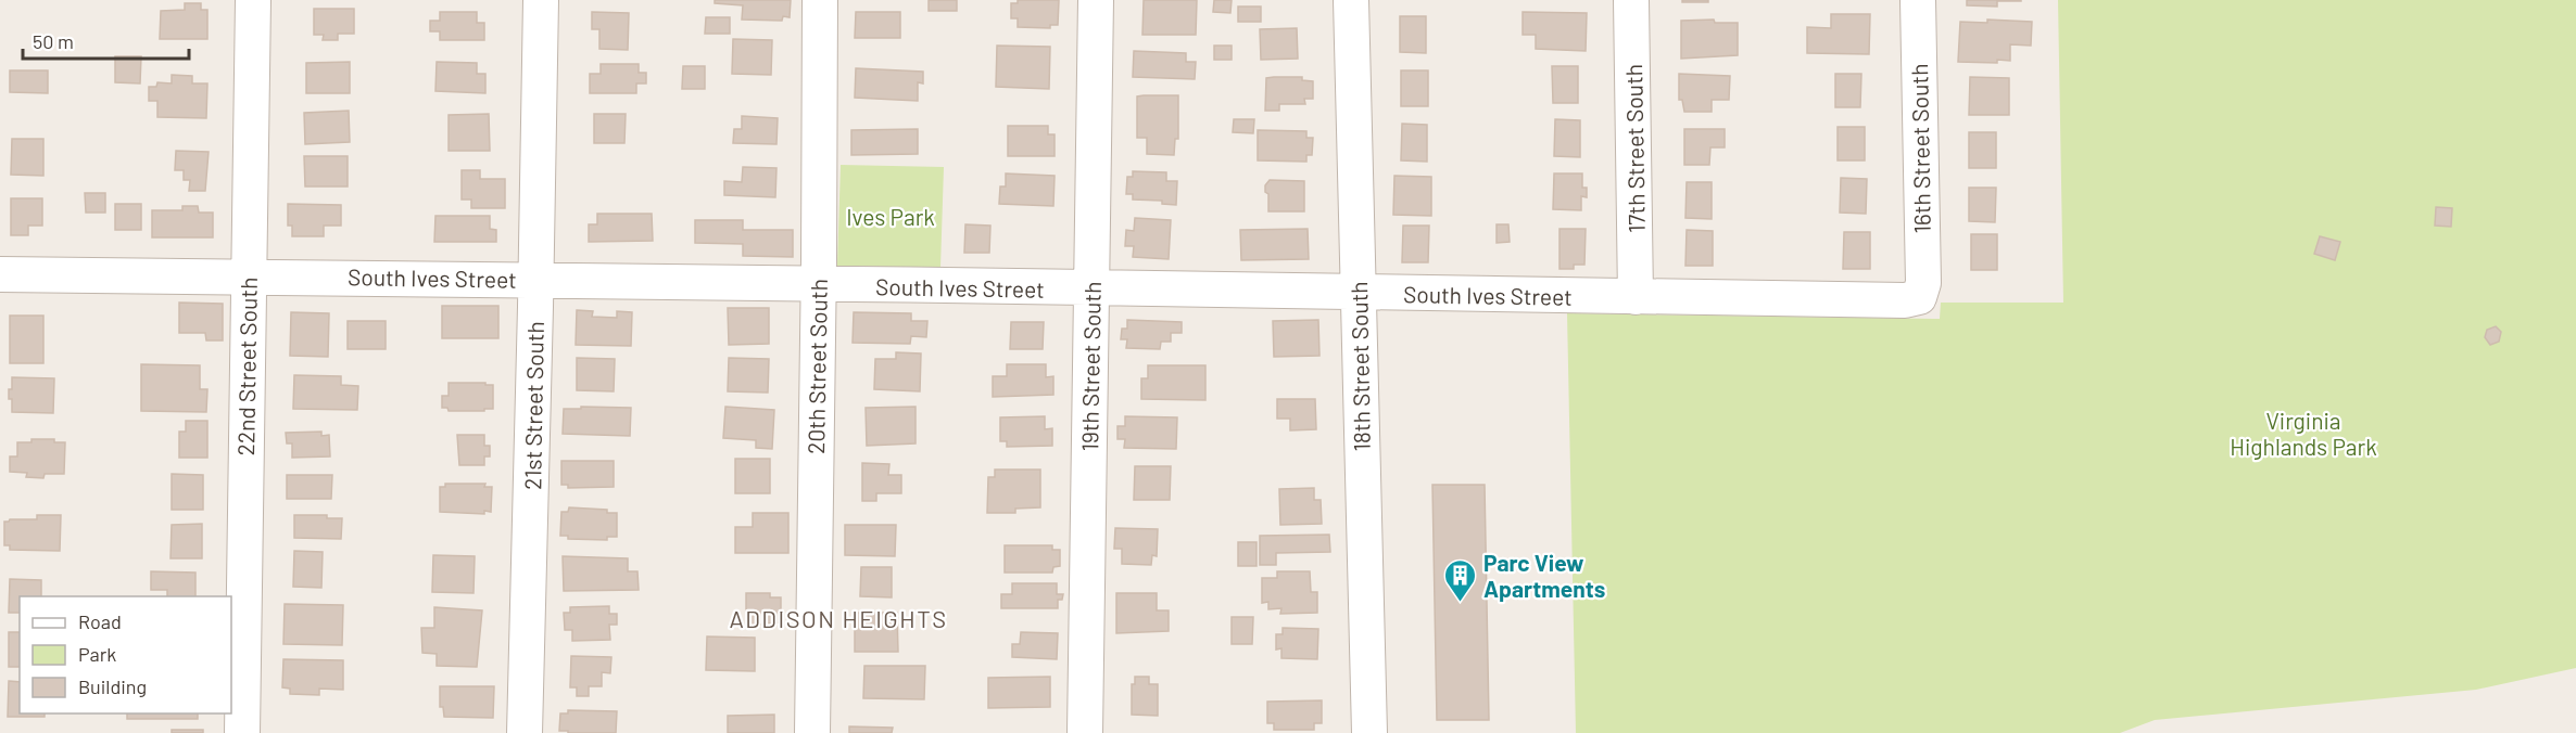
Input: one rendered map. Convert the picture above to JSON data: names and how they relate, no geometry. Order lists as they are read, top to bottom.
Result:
{
  "streets": {
    "street": [
      "17th Street South",
      "16th Street South",
      "South Ives Street",
      "22nd Street South",
      "20th Street South",
      "19th Street South",
      "18th Street South",
      "21st Street South"
    ]
  },
  "crossings": [
    ["17th Street South", "South Ives Street"],
    ["16th Street South", "South Ives Street"],
    ["South Ives Street", "22nd Street South"],
    ["South Ives Street", "20th Street South"],
    ["South Ives Street", "19th Street South"],
    ["South Ives Street", "18th Street South"],
    ["South Ives Street", "21st Street South"]
  ],
  "districts": ["ADDISON HEIGHTS"],
  "parks": ["Ives Park", "Virginia Highlands Park"],
  "places": {
    "building": ["Parc View Apartments"]
  },
  "legend": ["Road", "Park", "Building"],
  "scale_bar": "50 m"
}
